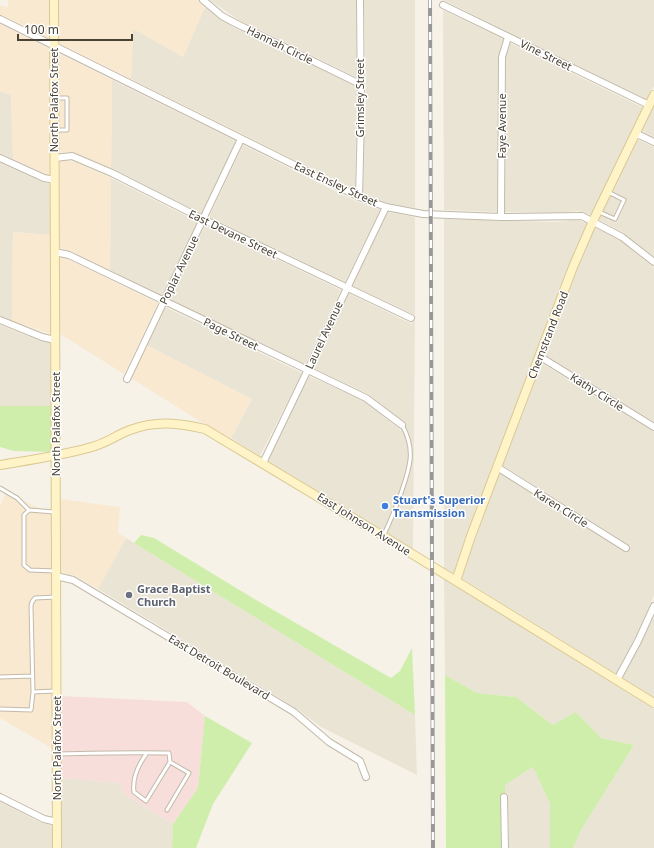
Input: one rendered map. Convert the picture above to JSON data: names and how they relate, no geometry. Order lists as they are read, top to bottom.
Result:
{
  "streets": {
    "main road": ["North Palafox Street", "Chemstrand Road", "East Johnson Avenue"],
    "street": [
      "Hannah Circle",
      "Vine Street",
      "Grimsley Street",
      "Faye Avenue",
      "East Ensley Street",
      "East Devane Street",
      "Poplar Avenue",
      "Page Street",
      "Laurel Avenue",
      "Kathy Circle",
      "Karen Circle",
      "East Detroit Boulevard"
    ]
  },
  "crossings": [
    ["Hannah Circle", "Grimsley Street"],
    ["Vine Street", "Faye Avenue"],
    ["Vine Street", "Chemstrand Road"],
    ["Grimsley Street", "East Ensley Street"],
    ["North Palafox Street", "East Ensley Street"],
    ["North Palafox Street", "East Devane Street"],
    ["North Palafox Street", "Page Street"],
    ["North Palafox Street", "East Johnson Avenue"],
    ["North Palafox Street", "East Detroit Boulevard"],
    ["Faye Avenue", "East Ensley Street"],
    ["East Ensley Street", "Poplar Avenue"],
    ["East Ensley Street", "Laurel Avenue"],
    ["East Ensley Street", "Chemstrand Road"],
    ["East Devane Street", "Poplar Avenue"],
    ["East Devane Street", "Laurel Avenue"],
    ["Poplar Avenue", "Page Street"],
    ["Page Street", "Laurel Avenue"],
    ["Laurel Avenue", "East Johnson Avenue"],
    ["Chemstrand Road", "Kathy Circle"],
    ["Chemstrand Road", "Karen Circle"],
    ["Chemstrand Road", "East Johnson Avenue"]
  ],
  "places": ["Stuart's Superior Transmission", "Grace Baptist Church"],
  "scale_bar": "100 m"
}
